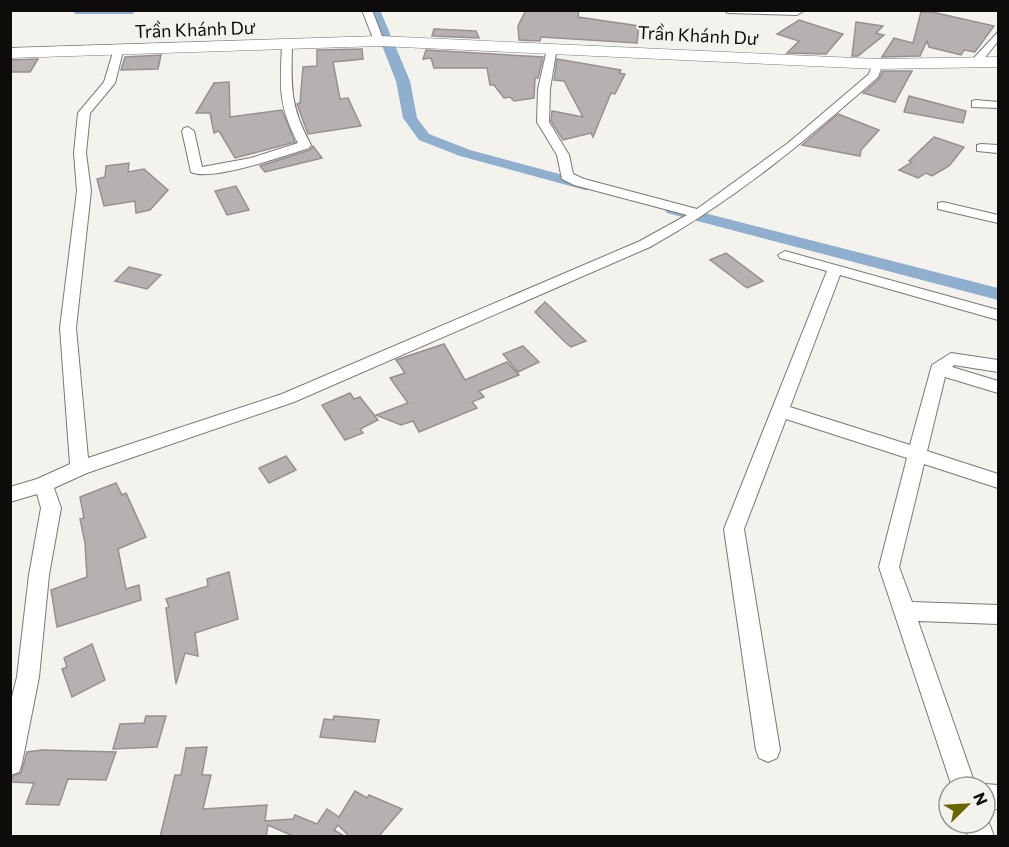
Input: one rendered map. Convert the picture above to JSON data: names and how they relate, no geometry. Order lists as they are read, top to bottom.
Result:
{
  "streets": {
    "street": ["Trần Khánh Dư"]
  },
  "north": "top right"
}
